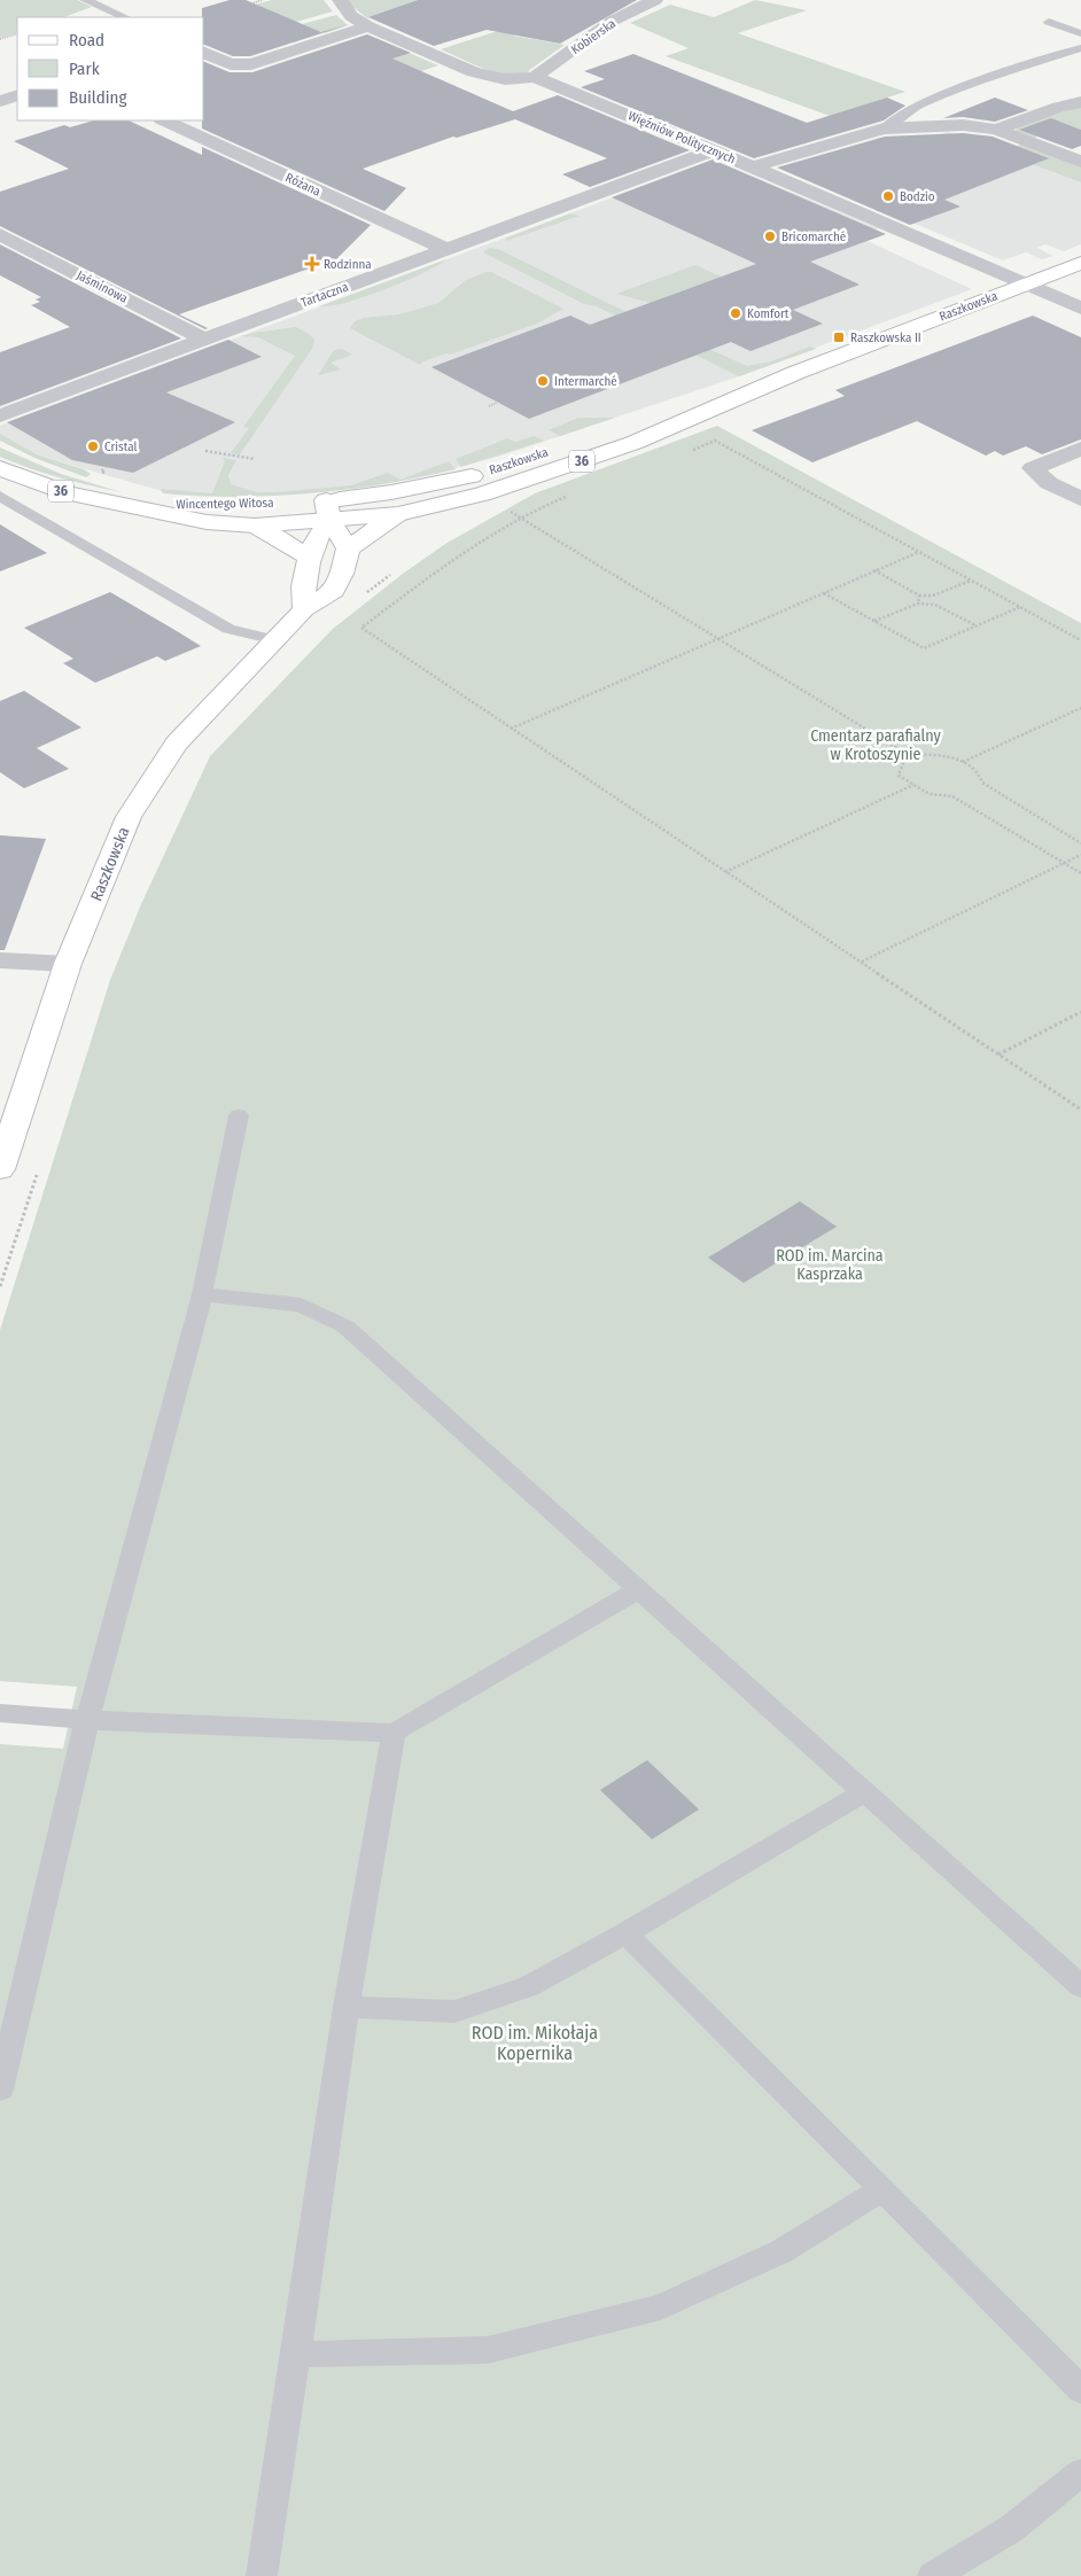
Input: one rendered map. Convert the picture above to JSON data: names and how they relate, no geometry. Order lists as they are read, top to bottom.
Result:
{
  "streets": {
    "main road": ["Raszkowska", "36", "Wincentego Witosa"],
    "street": [
      "Kobierska",
      "Więźniów Politycznych",
      "Różana",
      "Jaśminowa",
      "Tartaczna"
    ]
  },
  "crossings": [
    ["Kobierska", "Więźniów Politycznych"],
    ["Więźniów Politycznych", "Tartaczna"],
    ["Więźniów Politycznych", "Raszkowska"],
    ["Różana", "Tartaczna"],
    ["Jaśminowa", "Tartaczna"],
    ["Raszkowska", "Wincentego Witosa"]
  ],
  "parks": ["Cmentarz parafialny w Krotoszynie", "ROD im. Marcina Kasprzaka", "ROD im. Mikołaja Kopernika"],
  "places": {
    "other": [
      "Bodzio",
      "Bricomarché",
      "Komfort",
      "Intermarché",
      "Cristal"
    ],
    "health": ["Rodzinna"],
    "transit": ["Raszkowska II"]
  },
  "legend": ["Road", "Park", "Building"]
}
